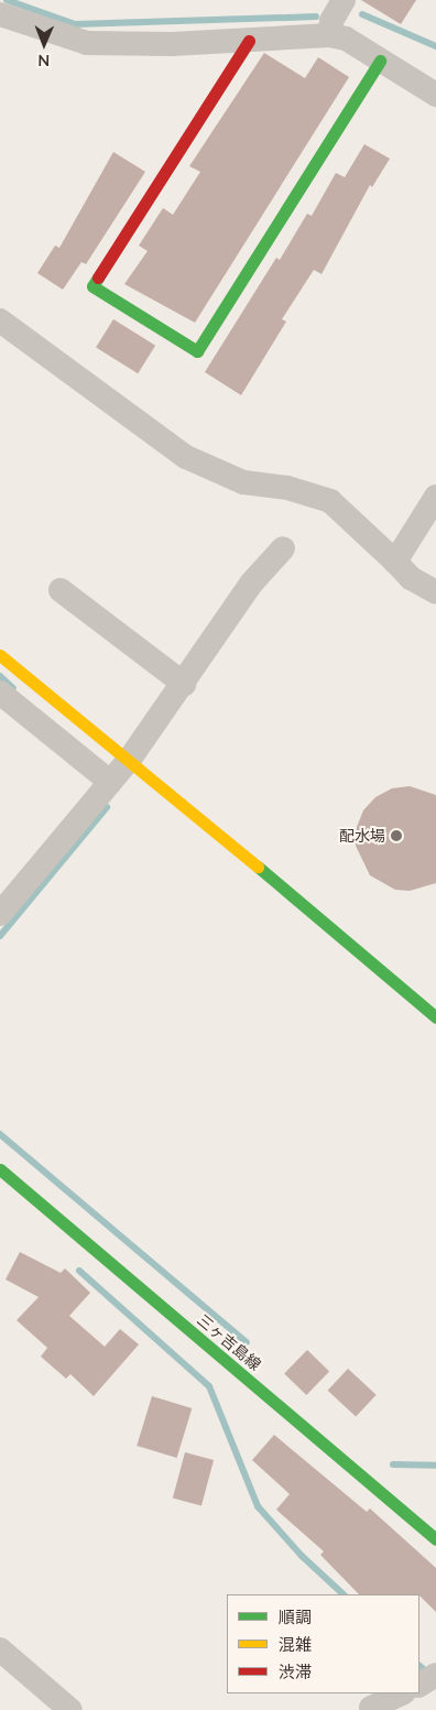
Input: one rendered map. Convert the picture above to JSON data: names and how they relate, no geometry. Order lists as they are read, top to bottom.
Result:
{
  "streets": {
    "street": ["三ヶ吉島線"]
  },
  "places": ["配水場"],
  "legend": ["順調", "混雑", "渋滞"],
  "north": "bottom"
}
